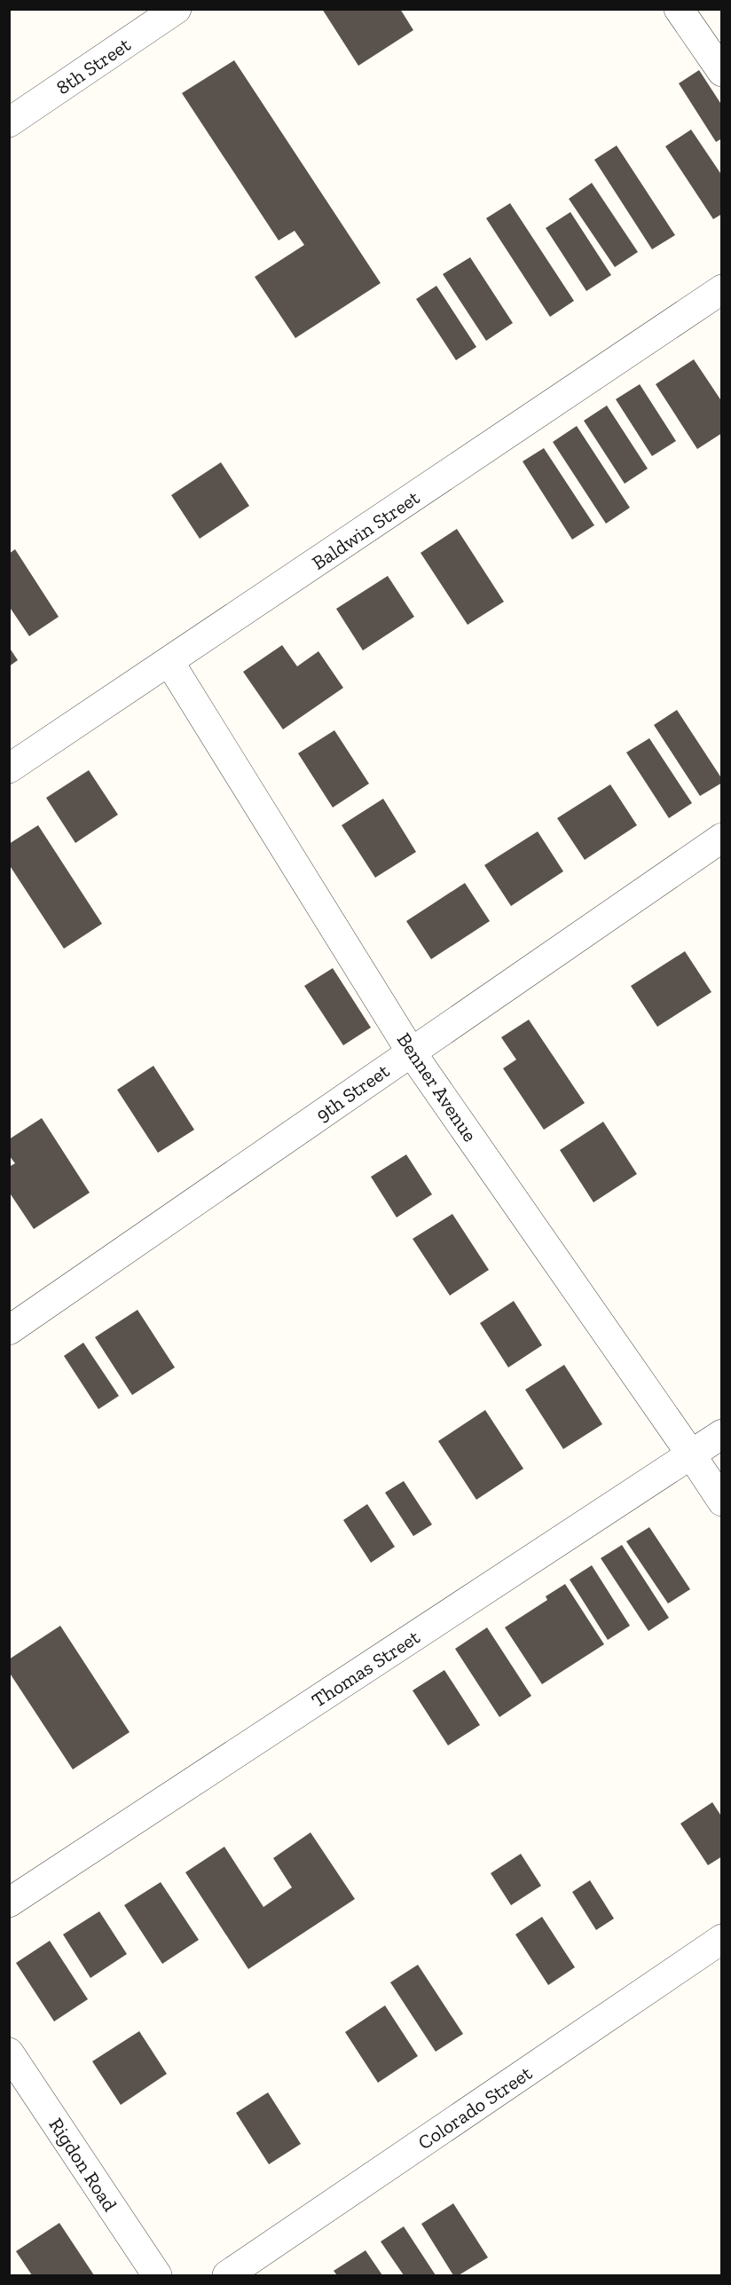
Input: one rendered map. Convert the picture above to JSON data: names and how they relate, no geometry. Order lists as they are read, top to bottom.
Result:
{
  "streets": {
    "street": [
      "8th Street",
      "Baldwin Street",
      "Benner Avenue",
      "9th Street",
      "Thomas Street",
      "Colorado Street",
      "Rigdon Road"
    ]
  },
  "crossings": [
    ["Baldwin Street", "Benner Avenue"],
    ["Benner Avenue", "9th Street"],
    ["Benner Avenue", "Thomas Street"]
  ]
}
